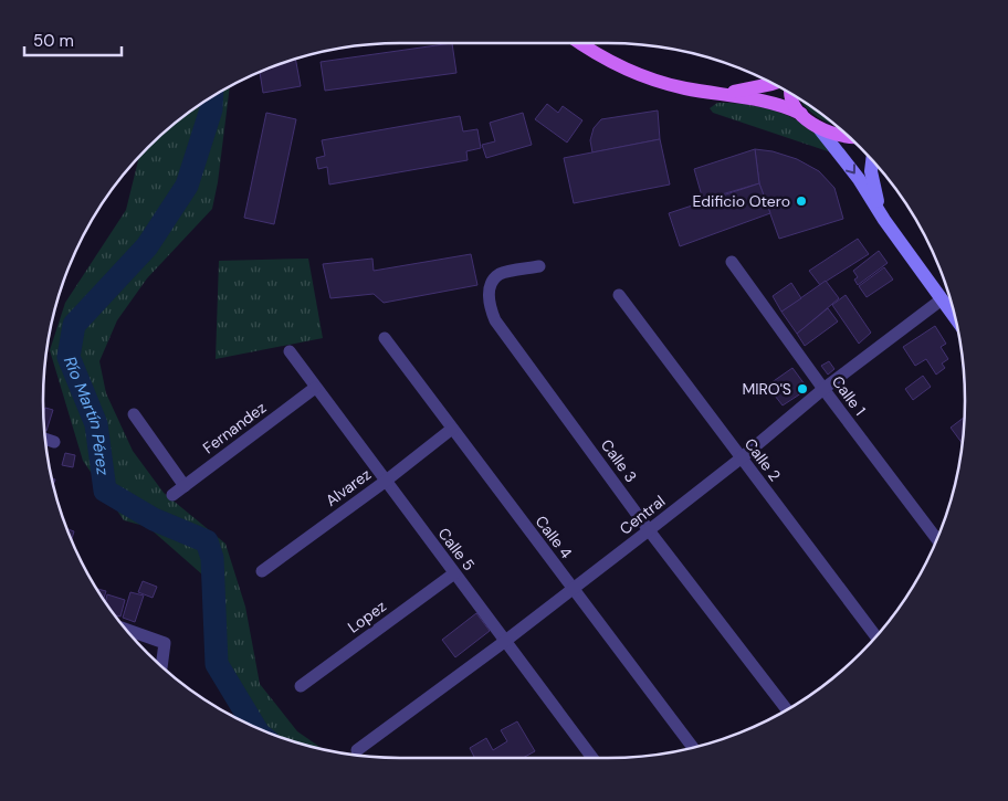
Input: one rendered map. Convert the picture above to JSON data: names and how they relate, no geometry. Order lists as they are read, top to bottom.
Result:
{
  "streets": {
    "street": [
      "Calle 1",
      "Fernandez",
      "Calle 2",
      "Calle 3",
      "Alvarez",
      "Central",
      "Calle 4",
      "Calle 5",
      "Lopez"
    ]
  },
  "crossings": [
    ["Calle 1", "Central"],
    ["Fernandez", "Calle 5"],
    ["Calle 2", "Central"],
    ["Calle 3", "Central"],
    ["Alvarez", "Calle 4"],
    ["Alvarez", "Calle 5"],
    ["Central", "Calle 4"],
    ["Central", "Calle 5"],
    ["Calle 5", "Lopez"]
  ],
  "water": ["Río Martín Pérez"],
  "places": ["Edificio Otero", "MIRO'S"],
  "scale_bar": "50 m"
}
